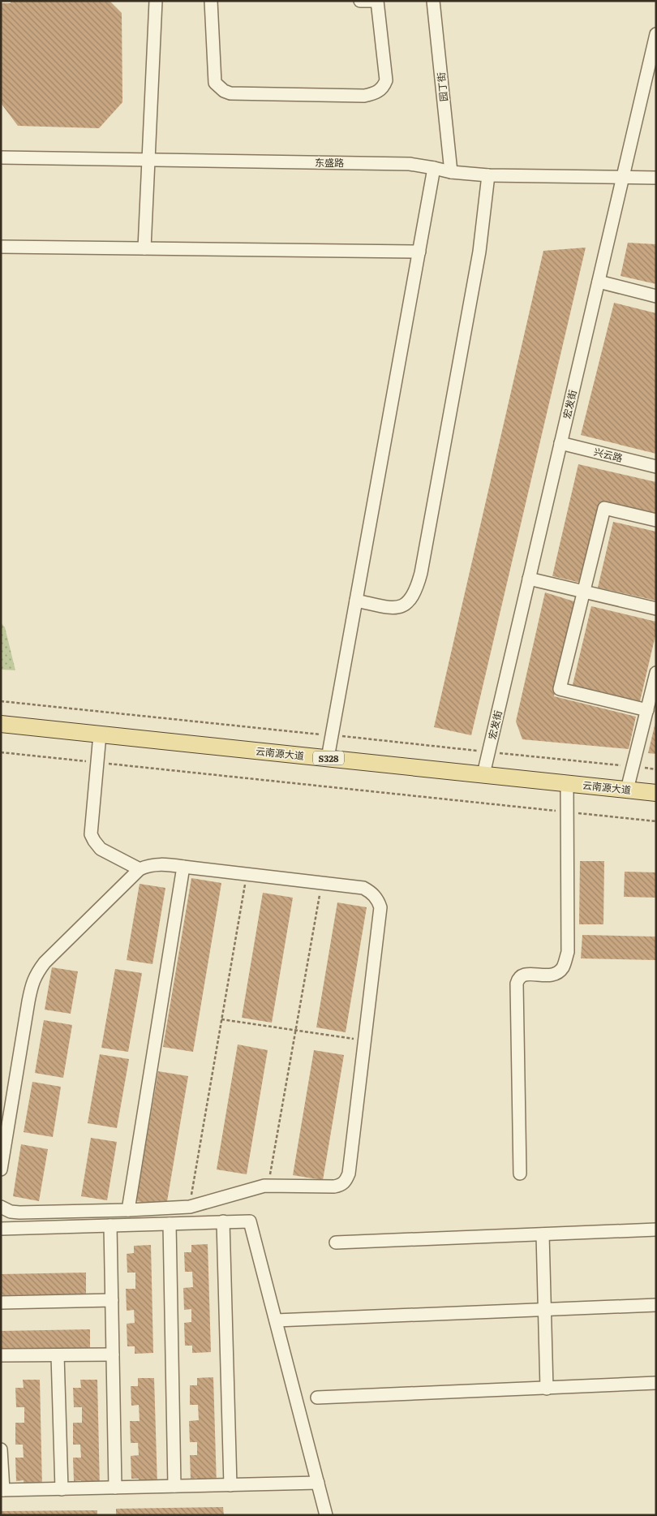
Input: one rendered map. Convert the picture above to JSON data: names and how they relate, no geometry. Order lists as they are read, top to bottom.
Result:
{
  "streets": {
    "main road": ["云南源大道", "S328"],
    "street": [
      "园丁街",
      "东盛路",
      "宏发街",
      "兴云路"
    ]
  },
  "crossings": [
    ["园丁街", "东盛路"],
    ["东盛路", "宏发街"],
    ["宏发街", "兴云路"],
    ["宏发街", "云南源大道"]
  ]
}
